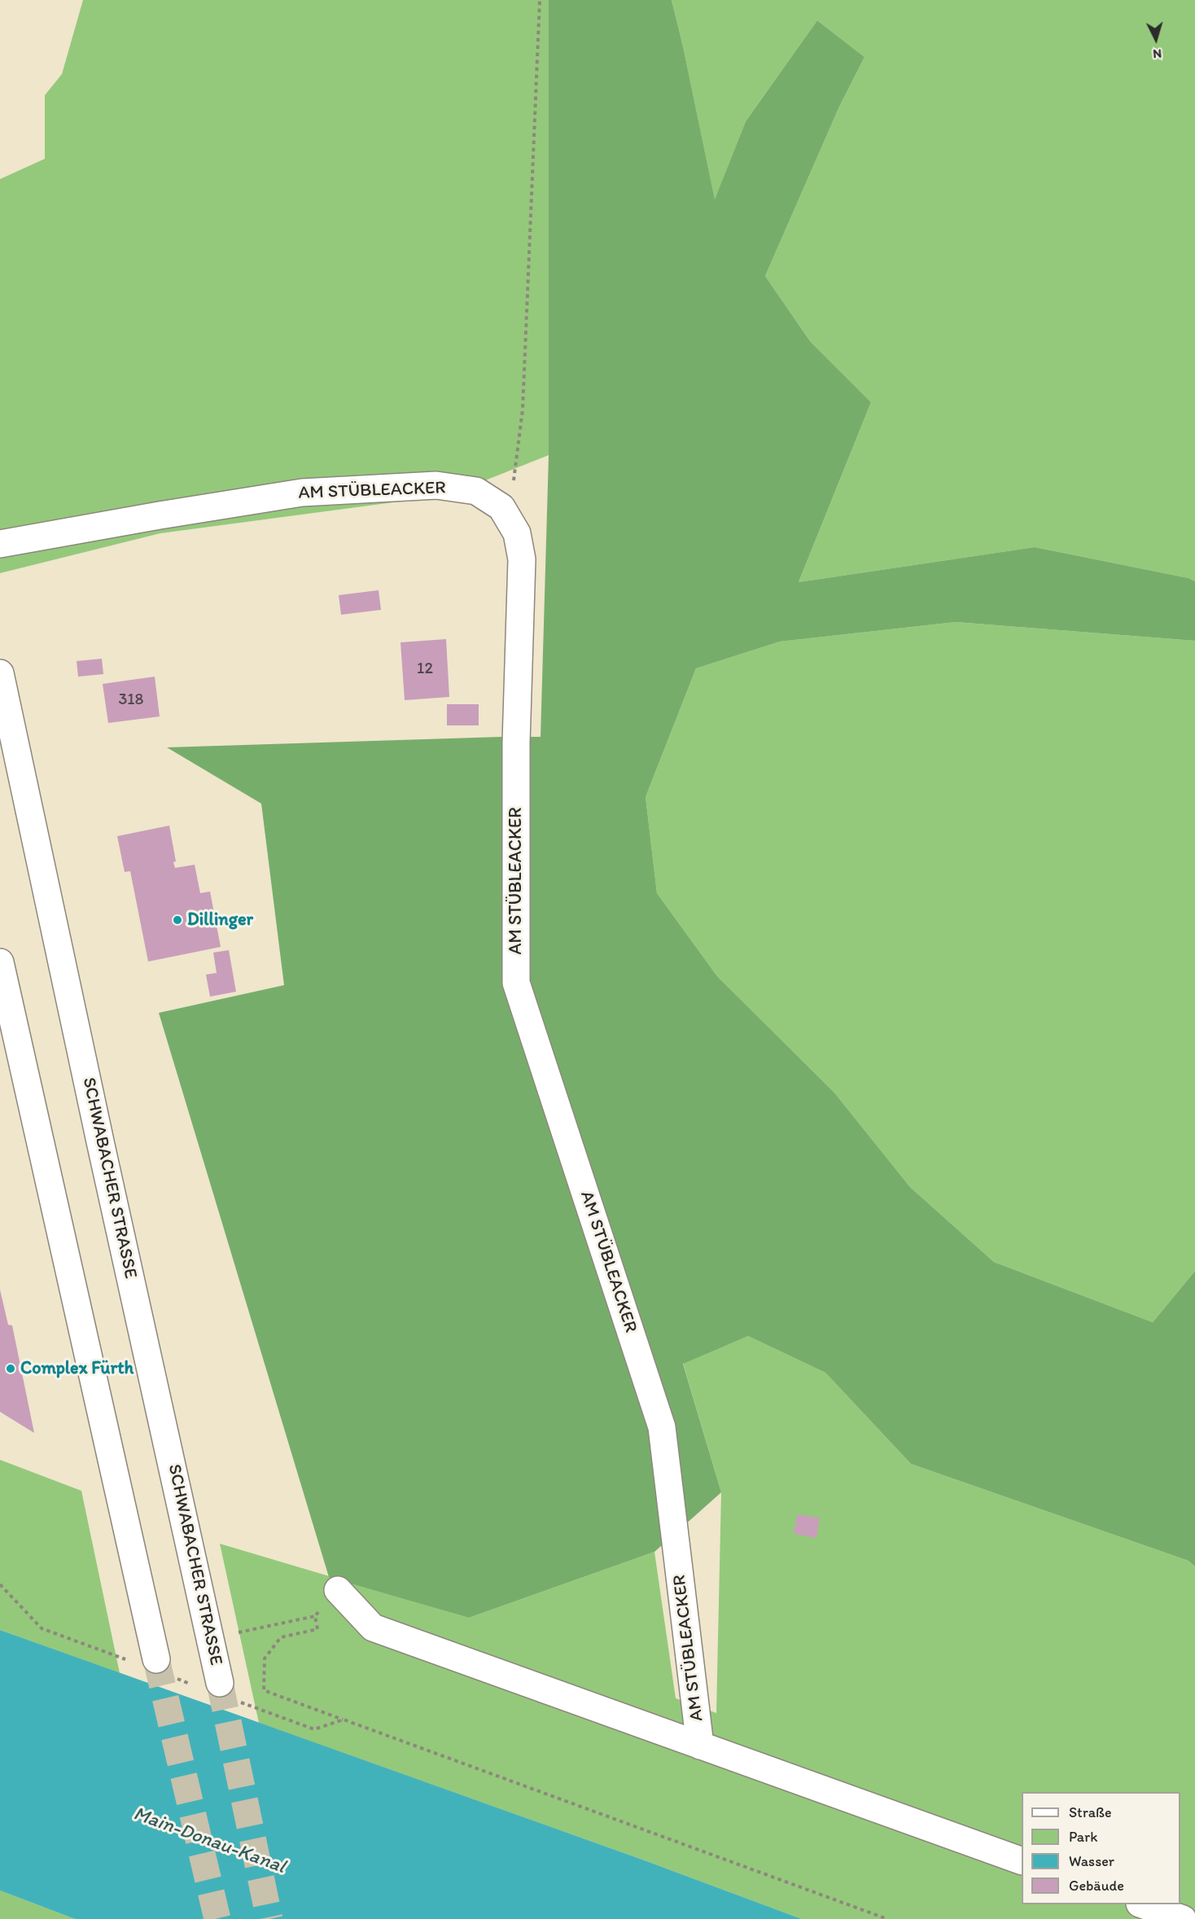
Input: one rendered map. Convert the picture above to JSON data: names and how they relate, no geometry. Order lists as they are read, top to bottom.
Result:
{
  "streets": {
    "main road": ["AM STÜBLEACKER", "SCHWABACHER STRASSE"]
  },
  "water": ["Main-Donau-Kanal"],
  "places": ["Dillinger", "Complex Fürth"],
  "house_numbers": ["12", "318"],
  "legend": [
    "Straße",
    "Park",
    "Wasser",
    "Gebäude"
  ],
  "north": "bottom"
}
